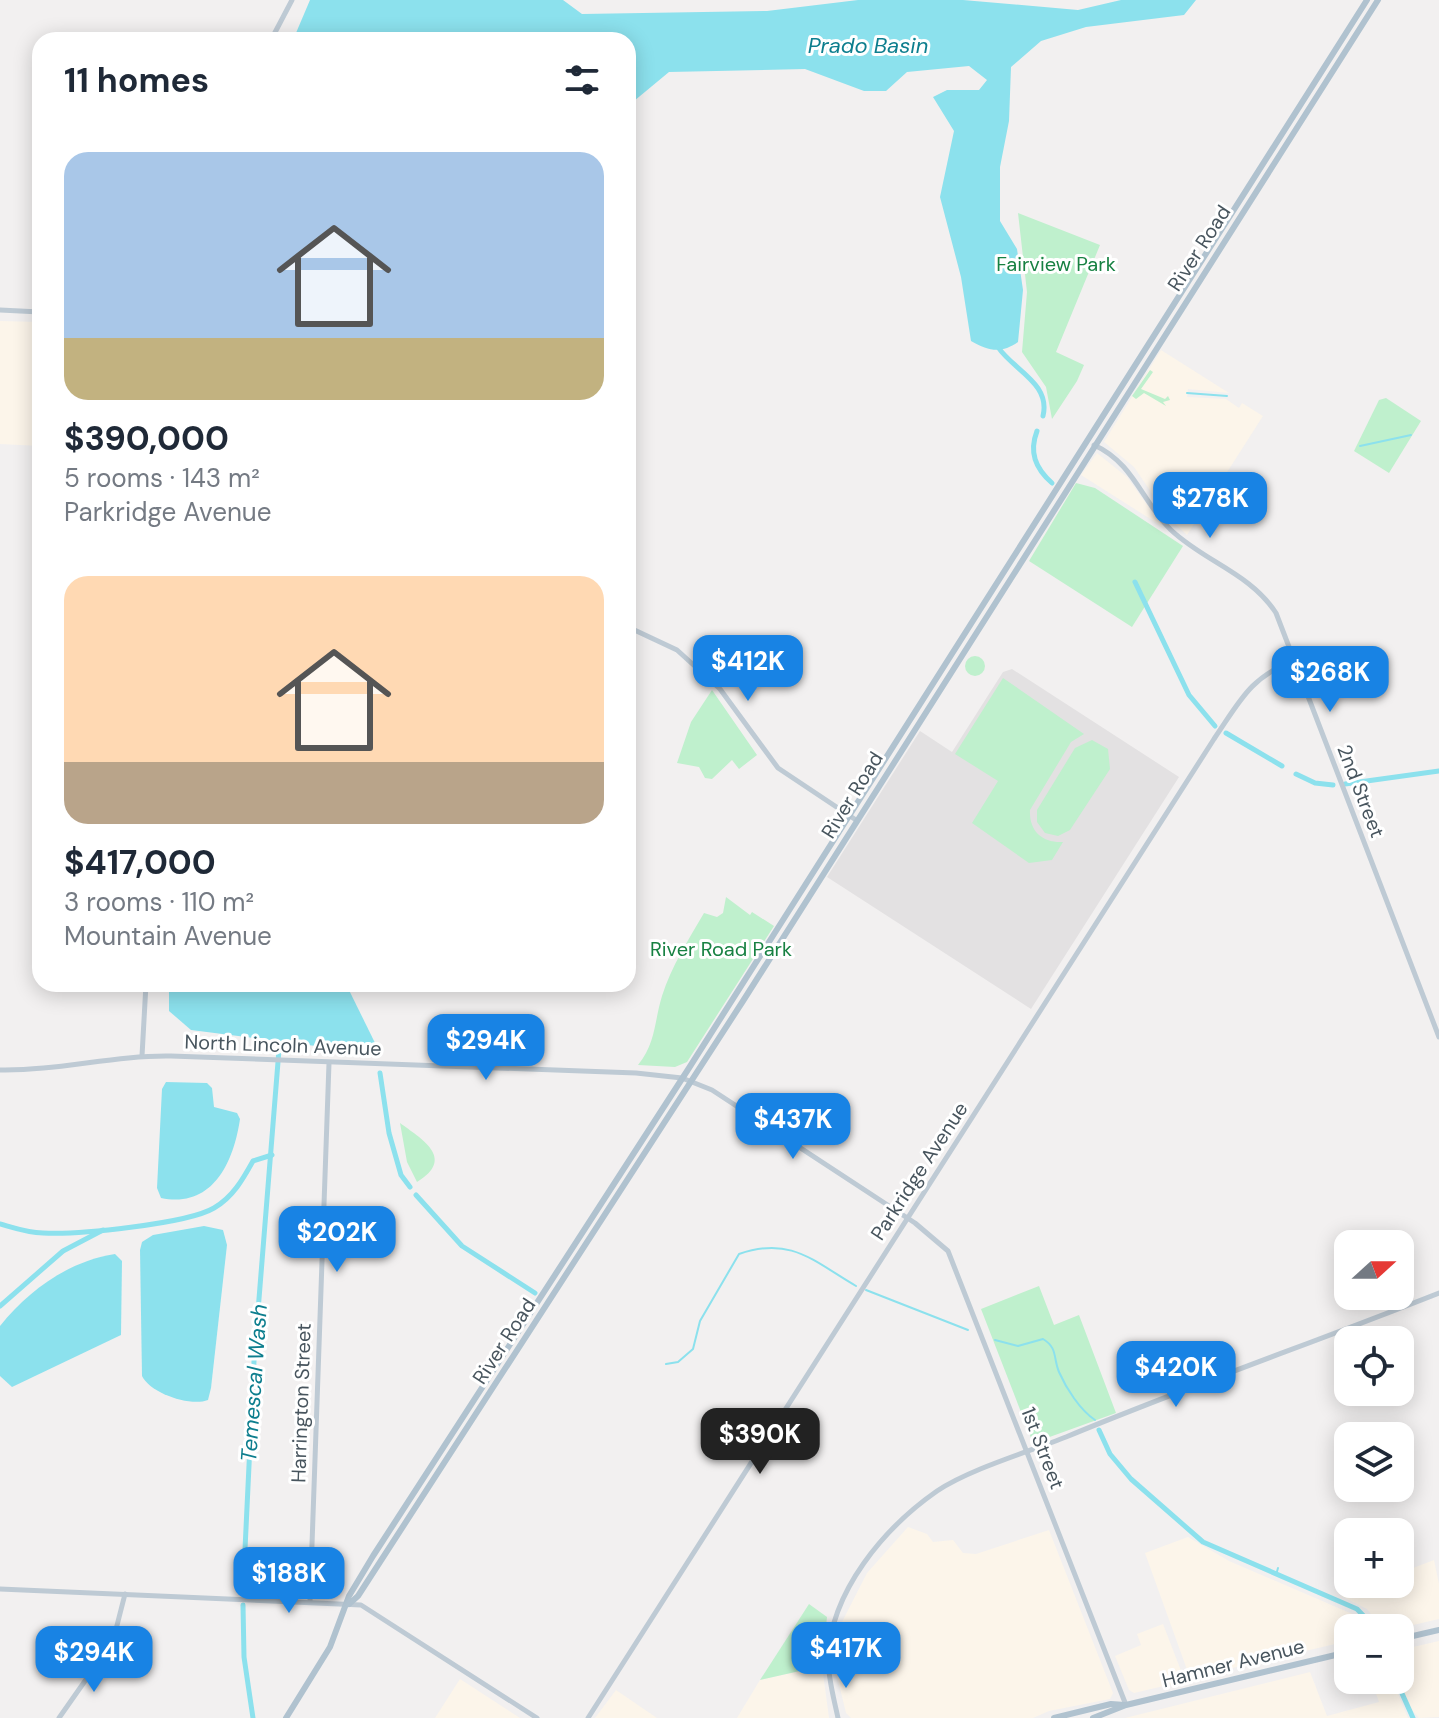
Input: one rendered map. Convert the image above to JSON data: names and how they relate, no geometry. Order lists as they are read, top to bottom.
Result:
{
  "streets": {
    "main road": ["River Road", "Hamner Avenue"],
    "street": [
      "2nd Street",
      "North Lincoln Avenue",
      "Parkridge Avenue",
      "Harrington Street",
      "1st Street"
    ]
  },
  "crossings": [
    ["River Road", "2nd Street"],
    ["River Road", "North Lincoln Avenue"],
    ["2nd Street", "Parkridge Avenue"],
    ["North Lincoln Avenue", "Parkridge Avenue"],
    ["North Lincoln Avenue", "Harrington Street"],
    ["North Lincoln Avenue", "1st Street"],
    ["Parkridge Avenue", "1st Street"],
    ["1st Street", "Hamner Avenue"]
  ],
  "water": ["Prado Basin", "Temescal Wash"],
  "parks": ["Fairview Park", "River Road Park"],
  "north": "right",
  "page": {
    "heading": "11 homes",
    "list": [
      {
        "name": "$390,000",
        "note": "5 rooms · 143 m² · Parkridge Avenue"
      },
      {
        "name": "$417,000",
        "note": "3 rooms · 110 m² · Mountain Avenue"
      }
    ],
    "price": [
      "$278K",
      "$412K",
      "$268K",
      "$294K",
      "$437K",
      "$202K",
      "$420K",
      "$390K",
      "$188K",
      "$417K",
      "$294K"
    ],
    "map_buttons": ["+", "−"]
  }
}
